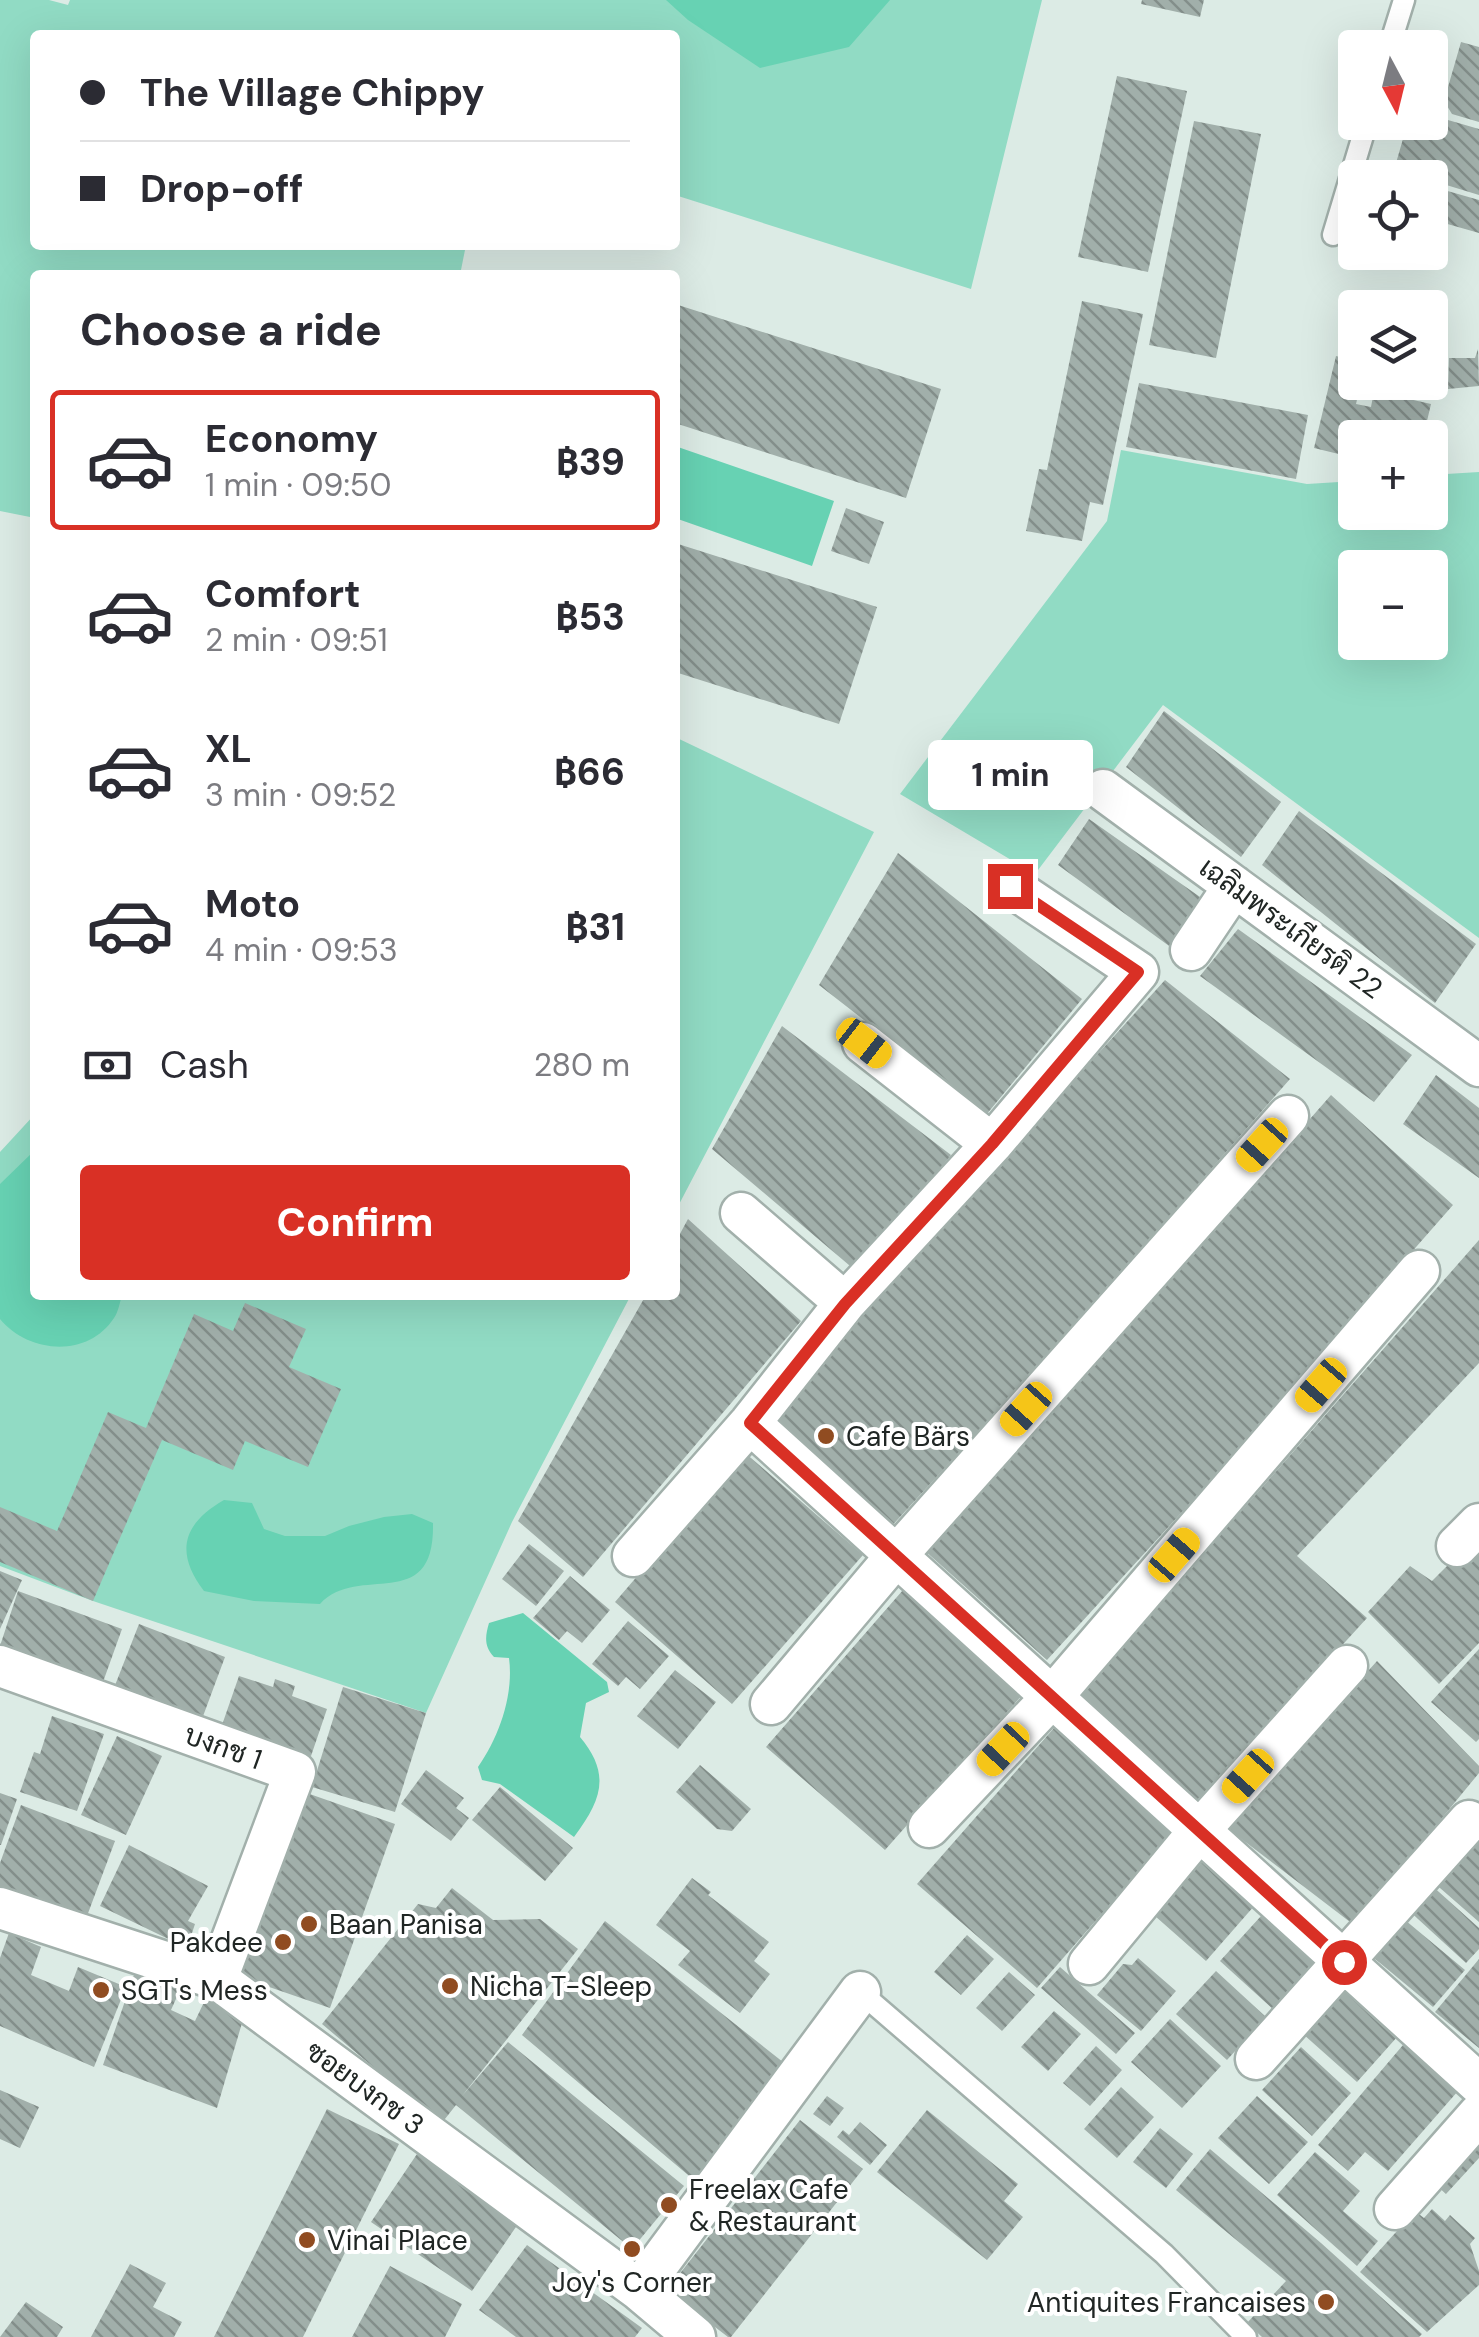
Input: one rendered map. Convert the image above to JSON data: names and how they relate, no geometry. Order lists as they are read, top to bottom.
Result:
{
  "streets": {
    "street": ["เฉลิมพระเกียรติ 22", "บงกช 1", "ซอยบงกช 3"]
  },
  "crossings": [
    ["บงกช 1", "ซอยบงกช 3"]
  ],
  "places": [
    "Cafe Bärs",
    "Baan Panisa",
    "Pakdee",
    "Nicha T-Sleep",
    "SGT's Mess",
    "Freelax Cafe & Restaurant",
    "Vinai Place",
    "Joy's Corner",
    "Antiquites Francaises"
  ],
  "north": "bottom",
  "page": {
    "map_buttons": ["+", "−"],
    "banner": ["The Village Chippy", "Drop-off"],
    "heading": "Choose a ride",
    "list": [
      {
        "name": "Economy",
        "note": "1 min · 09:50",
        "value": "฿39"
      },
      {
        "name": "Comfort",
        "note": "2 min · 09:51",
        "value": "฿53"
      },
      {
        "name": "XL",
        "note": "3 min · 09:52",
        "value": "฿66"
      },
      {
        "name": "Moto",
        "note": "4 min · 09:53",
        "value": "฿31"
      }
    ],
    "bubble": "1 min",
    "pay": ["Cash", "280 m"],
    "buttons": "Confirm"
  }
}
